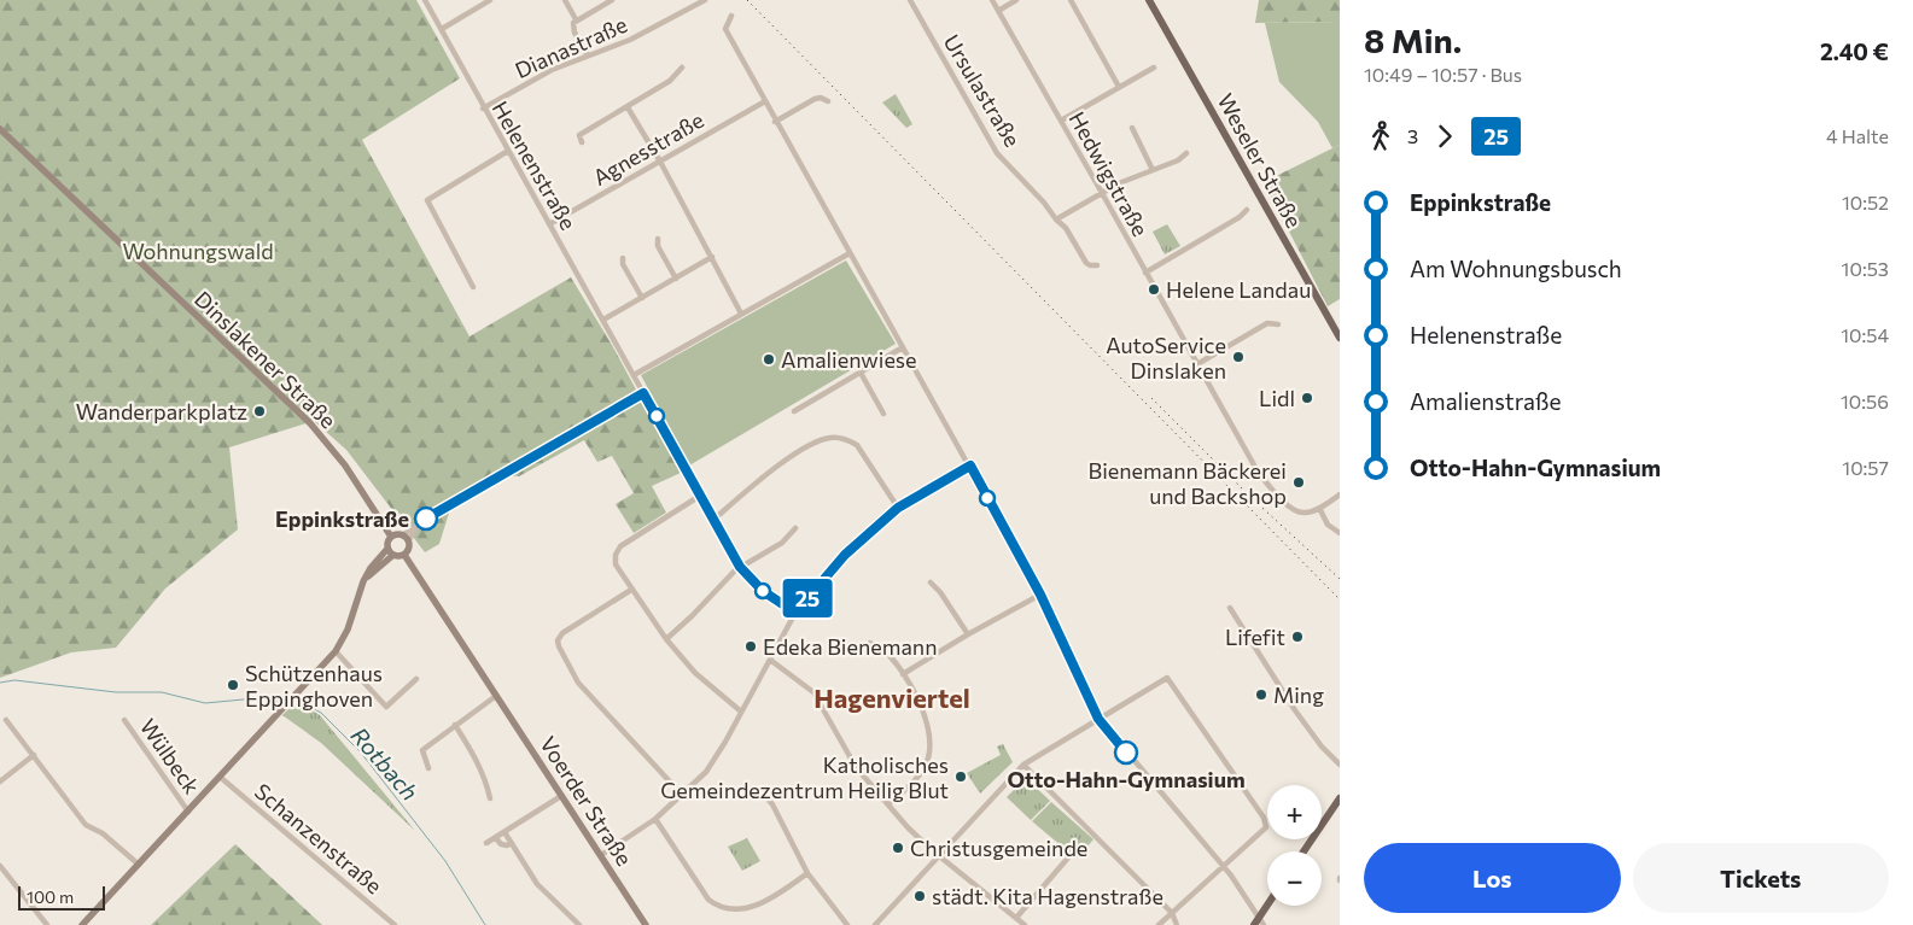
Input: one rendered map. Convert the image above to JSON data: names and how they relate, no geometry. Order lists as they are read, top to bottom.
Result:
{
  "streets": {
    "main road": ["Weseler Straße", "Dinslakener Straße", "Voerder Straße"],
    "street": [
      "Dianastraße",
      "Ursulastraße",
      "Agnesstraße",
      "Helenenstraße",
      "Hedwigstraße",
      "Wülbeck",
      "Schanzenstraße"
    ]
  },
  "crossings": [
    ["Dianastraße", "Helenenstraße"],
    ["Agnesstraße", "Helenenstraße"],
    ["Dinslakener Straße", "Voerder Straße"]
  ],
  "districts": ["Hagenviertel"],
  "water": ["Rotbach"],
  "parks": ["Wohnungswald"],
  "places": [
    "Helene Landau",
    "AutoService Dinslaken",
    "Amalienwiese",
    "Lidl",
    "Wanderparkplatz",
    "Bienemann Bäckerei und Backshop",
    "Eppinkstraße",
    "Lifefit",
    "Edeka Bienemann",
    "Schützenhaus Eppinghoven",
    "Ming",
    "Otto-Hahn-Gymnasium",
    "Katholisches Gemeindezentrum Heilig Blut",
    "Christusgemeinde",
    "städt. Kita Hagenstraße"
  ],
  "lines": ["bus line 25"],
  "scale_bar": "100 m",
  "page": {
    "on_map": "25",
    "heading": ["8 Min.", "10:49 – 10:57 · Bus", "2.40 €"],
    "legs": ["3", "25", "4 Halte"],
    "list": [
      {
        "name": "Eppinkstraße",
        "value": "10:52"
      },
      {
        "name": "Am Wohnungsbusch",
        "value": "10:53"
      },
      {
        "name": "Helenenstraße",
        "value": "10:54"
      },
      {
        "name": "Amalienstraße",
        "value": "10:56"
      },
      {
        "name": "Otto-Hahn-Gymnasium",
        "value": "10:57"
      }
    ],
    "map_buttons": ["+", "−"],
    "buttons": ["Los", "Tickets"],
    "scale": "100 m"
  }
}
